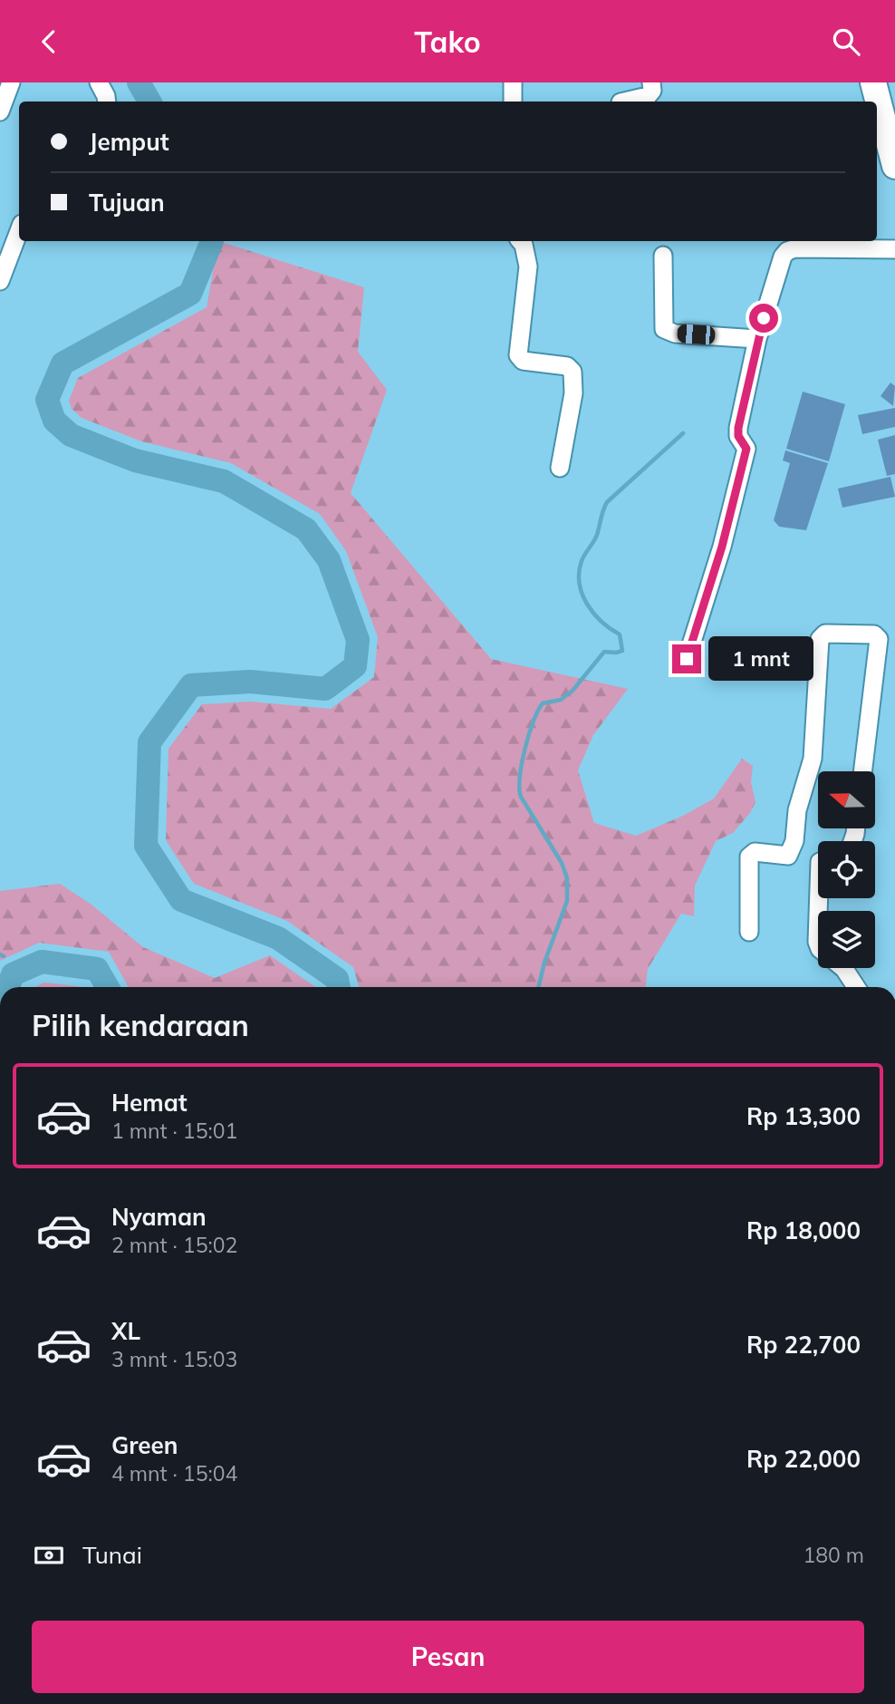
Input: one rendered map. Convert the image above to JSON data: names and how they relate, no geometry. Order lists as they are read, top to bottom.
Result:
{
  "north": "left",
  "page": {
    "header": "Tako",
    "banner": ["Jemput", "Tujuan"],
    "bubble": "1 mnt",
    "heading": "Pilih kendaraan",
    "list": [
      {
        "name": "Hemat",
        "note": "1 mnt · 15:01",
        "value": "Rp 13,300"
      },
      {
        "name": "Nyaman",
        "note": "2 mnt · 15:02",
        "value": "Rp 18,000"
      },
      {
        "name": "XL",
        "note": "3 mnt · 15:03",
        "value": "Rp 22,700"
      },
      {
        "name": "Green",
        "note": "4 mnt · 15:04",
        "value": "Rp 22,000"
      }
    ],
    "pay": ["Tunai", "180 m"],
    "buttons": "Pesan"
  }
}
